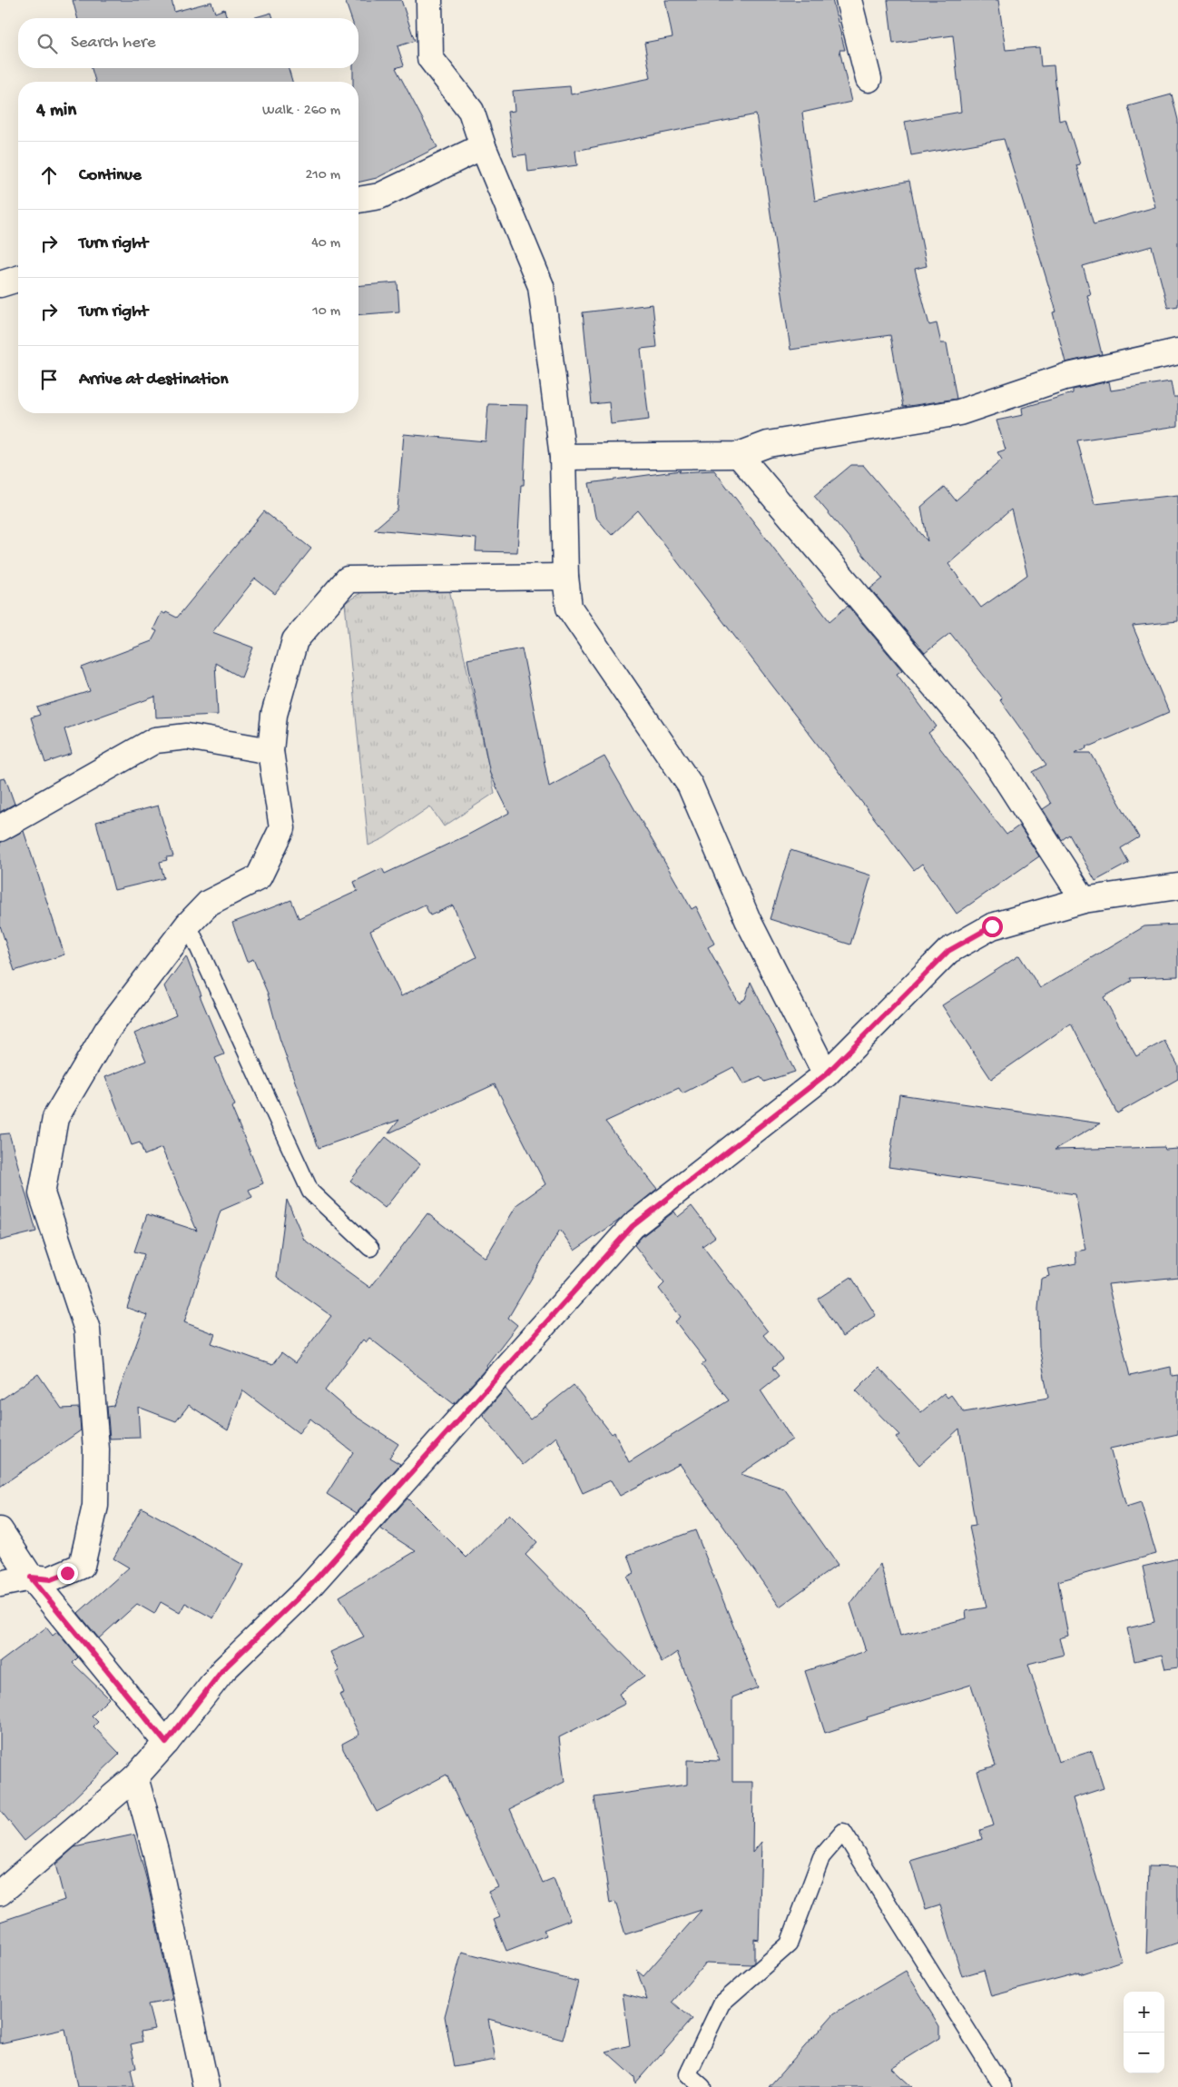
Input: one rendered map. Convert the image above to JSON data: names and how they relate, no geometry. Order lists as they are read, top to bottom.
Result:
{
  "page": {
    "search": "Search here",
    "heading": ["4 min", "Walk · 260 m"],
    "list": [
      ["Continue", "210 m"],
      ["Turn right", "40 m"],
      ["Turn right", "10 m"],
      "Arrive at destination"
    ],
    "map_buttons": ["+", "−"]
  }
}
